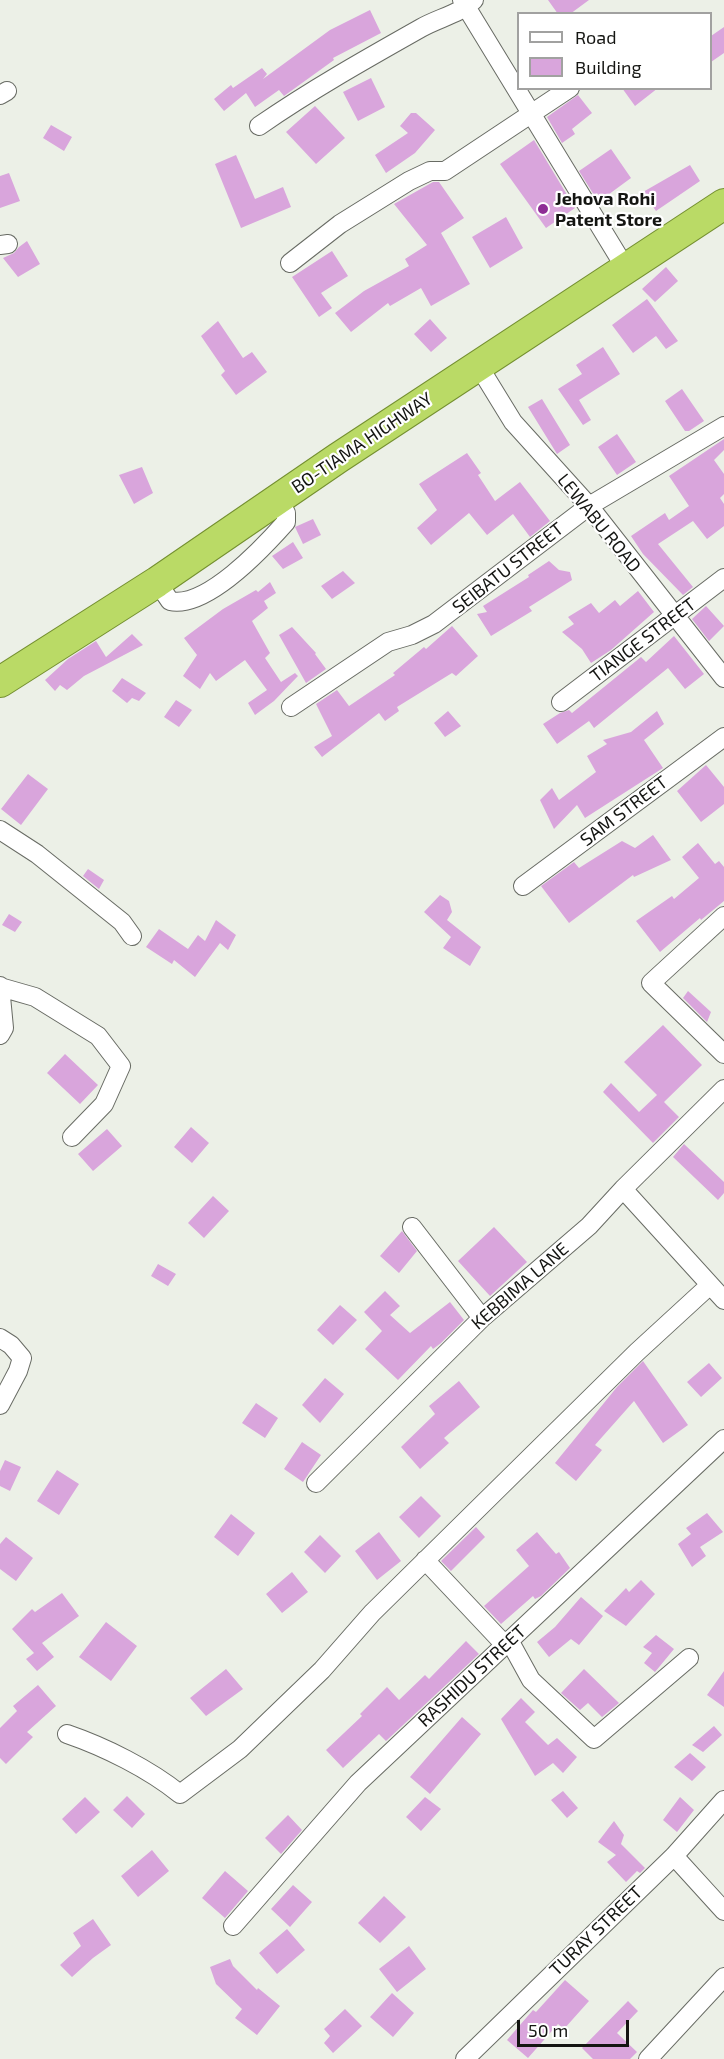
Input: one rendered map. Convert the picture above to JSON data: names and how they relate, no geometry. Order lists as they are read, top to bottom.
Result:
{
  "streets": {
    "highway": ["BO-TIAMA HIGHWAY"],
    "street": [
      "LEWABU ROAD",
      "SEIBATU STREET",
      "TIANGE STREET",
      "SAM STREET",
      "KEBBIMA LANE",
      "RASHIDU STREET",
      "TURAY STREET"
    ]
  },
  "crossings": [
    ["BO-TIAMA HIGHWAY", "LEWABU ROAD"],
    ["LEWABU ROAD", "SEIBATU STREET"],
    ["LEWABU ROAD", "TIANGE STREET"]
  ],
  "places": ["Jehova Rohi Patent Store"],
  "legend": ["Road", "Building"],
  "scale_bar": "50 m"
}
